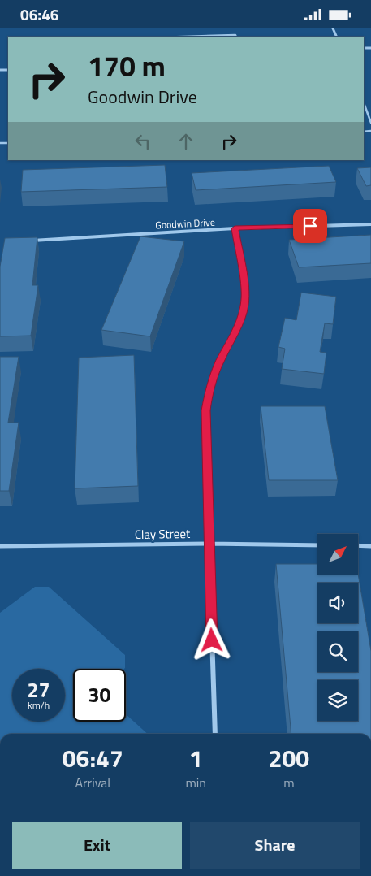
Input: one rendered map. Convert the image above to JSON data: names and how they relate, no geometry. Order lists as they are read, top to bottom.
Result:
{
  "streets": {
    "street": ["Goodwin Drive", "Clay Street"]
  },
  "north": "top right",
  "page": {
    "status": "06:46",
    "turn": ["170 m", "Goodwin Drive"],
    "speed": "27 km/h",
    "limit": "30",
    "eta": [
      "06:47",
      "Arrival",
      "1",
      "min",
      "200",
      "m"
    ],
    "buttons": ["Exit", "Share"]
  }
}
